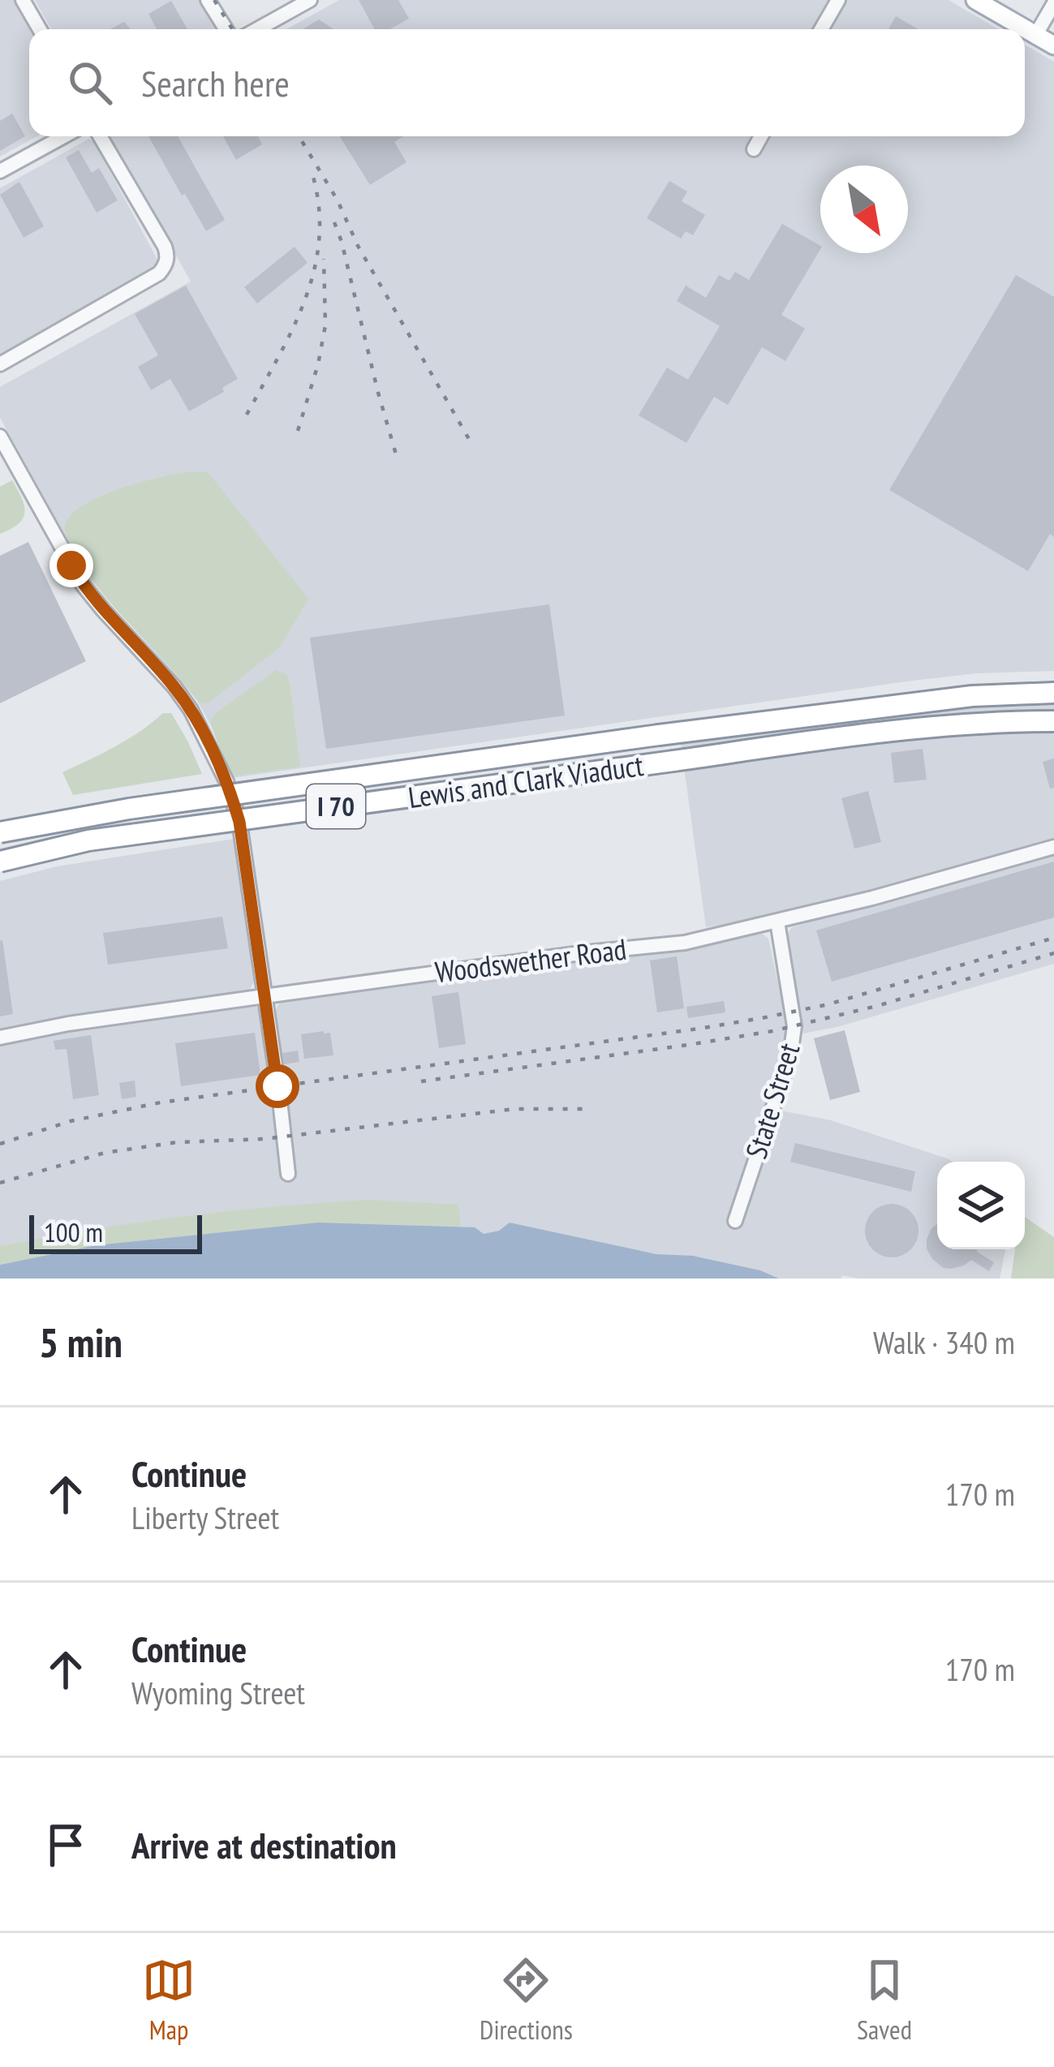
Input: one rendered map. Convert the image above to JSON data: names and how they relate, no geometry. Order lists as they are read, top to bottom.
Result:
{
  "streets": {
    "highway": ["Lewis and Clark Viaduct", "I 70"],
    "street": ["Woodswether Road", "State Street"]
  },
  "crossings": [
    ["Woodswether Road", "State Street"]
  ],
  "scale_bar": "100 m",
  "north": "bottom right",
  "page": {
    "search": "Search here",
    "scale": "100 m",
    "heading": ["5 min", "Walk · 340 m"],
    "list": [
      ["Continue", "Liberty Street", "170 m"],
      ["Continue", "Wyoming Street", "170 m"],
      "Arrive at destination"
    ],
    "nav": ["Map", "Directions", "Saved"]
  }
}
